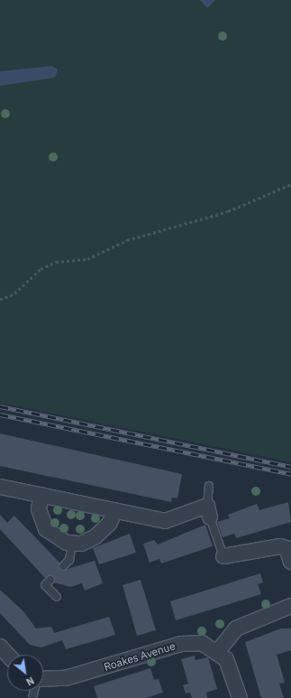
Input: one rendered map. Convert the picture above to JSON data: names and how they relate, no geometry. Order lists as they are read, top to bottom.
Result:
{
  "streets": {
    "street": ["Roakes Avenue"]
  },
  "north": "bottom right"
}
